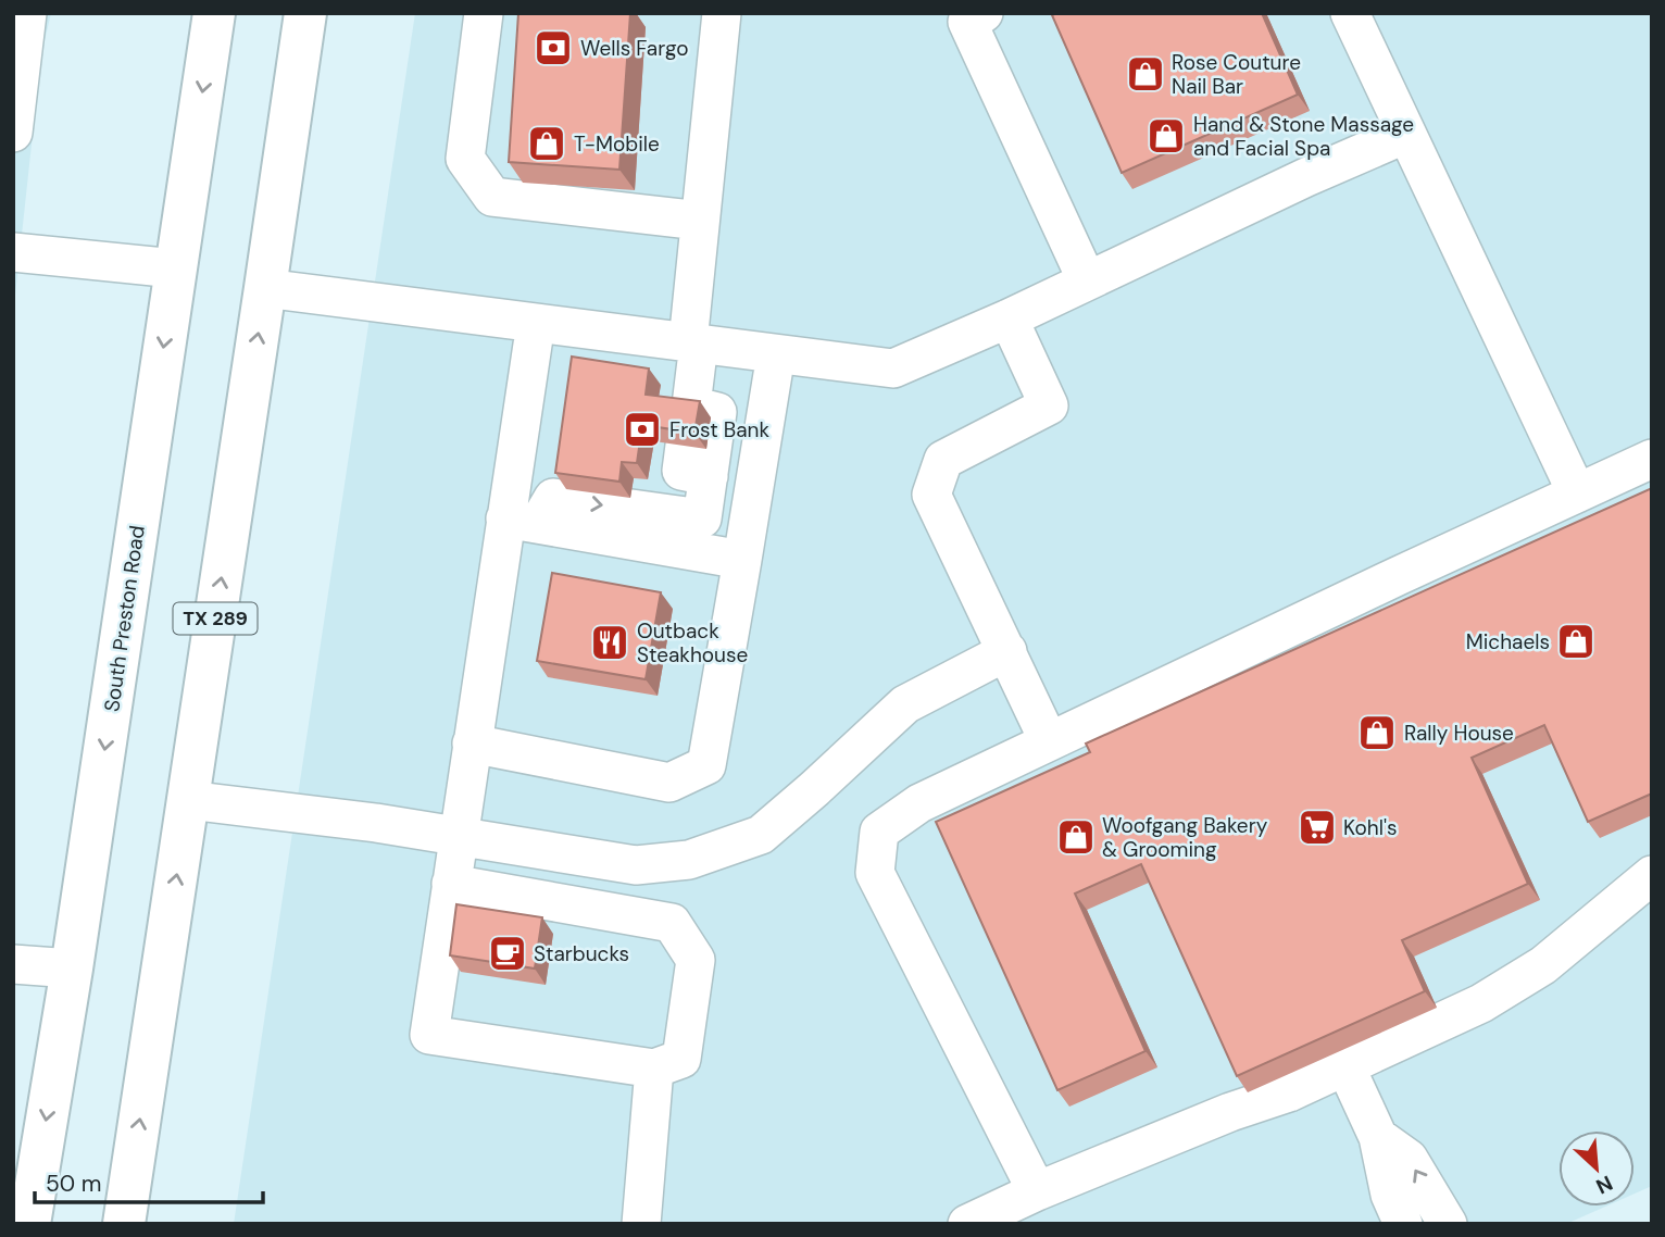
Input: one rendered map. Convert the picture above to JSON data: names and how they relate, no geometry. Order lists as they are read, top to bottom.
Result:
{
  "streets": {
    "main road": ["South Preston Road", "TX 289"]
  },
  "places": {
    "bank": ["Wells Fargo", "Frost Bank"],
    "shop": [
      "Rose Couture Nail Bar",
      "Hand & Stone Massage and Facial Spa",
      "T-Mobile",
      "Michaels",
      "Rally House",
      "Woofgang Bakery & Grooming"
    ],
    "restaurant": ["Outback Steakhouse"],
    "supermarket": ["Kohl's"],
    "cafe": ["Starbucks"]
  },
  "scale_bar": "50 m",
  "north": "bottom right"
}
